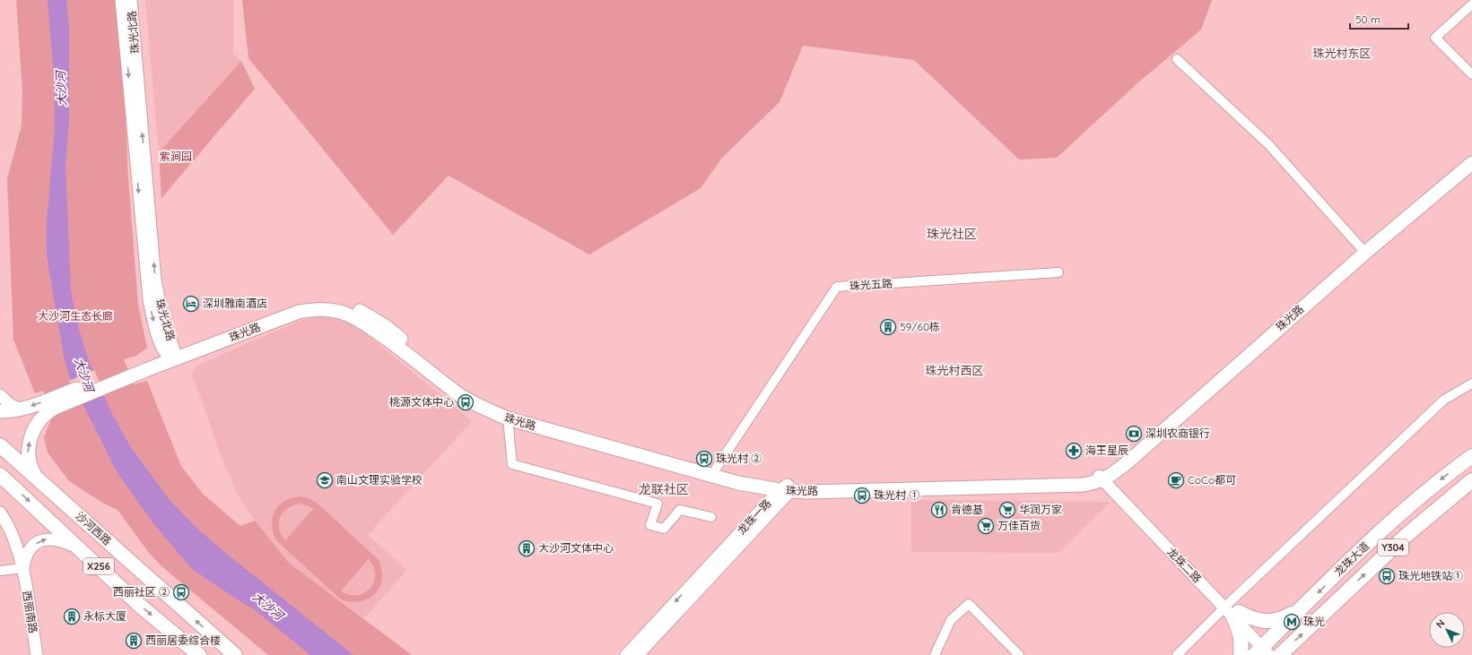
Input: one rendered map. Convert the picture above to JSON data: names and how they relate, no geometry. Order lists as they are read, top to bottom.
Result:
{
  "streets": {
    "main road": [
      "珠光路",
      "沙河西路",
      "Y304",
      "龙珠大道",
      "X256"
    ],
    "street": [
      "珠光北路",
      "珠光五路",
      "龙珠一路",
      "龙珠二路",
      "西丽南路"
    ]
  },
  "crossings": [
    ["珠光北路", "珠光路"],
    ["珠光五路", "珠光路"],
    ["珠光路", "龙珠一路"],
    ["珠光路", "沙河西路"],
    ["珠光路", "龙珠二路"],
    ["龙珠大道", "龙珠二路"],
    ["X256", "西丽南路"]
  ],
  "districts": [
    "珠光村东区",
    "珠光社区",
    "珠光村西区",
    "龙联社区"
  ],
  "water": ["大沙河"],
  "parks": ["紫涧园", "大沙河生态长廊"],
  "places": {
    "hotel": ["深圳雅南酒店"],
    "building": [
      "59/60栋",
      "大沙河文体中心",
      "永标大厦",
      "西丽居委综合楼"
    ],
    "bus stop": [
      "桃源文体中心",
      "珠光村 ②",
      "珠光村 ①",
      "珠光地铁站①",
      "西丽社区 ②"
    ],
    "bank": ["深圳农商银行"],
    "pharmacy": ["海王星辰"],
    "school or university": ["南山文理实验学校"],
    "cafe": ["CoCo都可"],
    "restaurant": ["肯德基"],
    "supermarket": ["华润万家", "万佳百货"],
    "metro station": ["珠光"]
  },
  "scale_bar": "50 m",
  "north": "top left"
}
